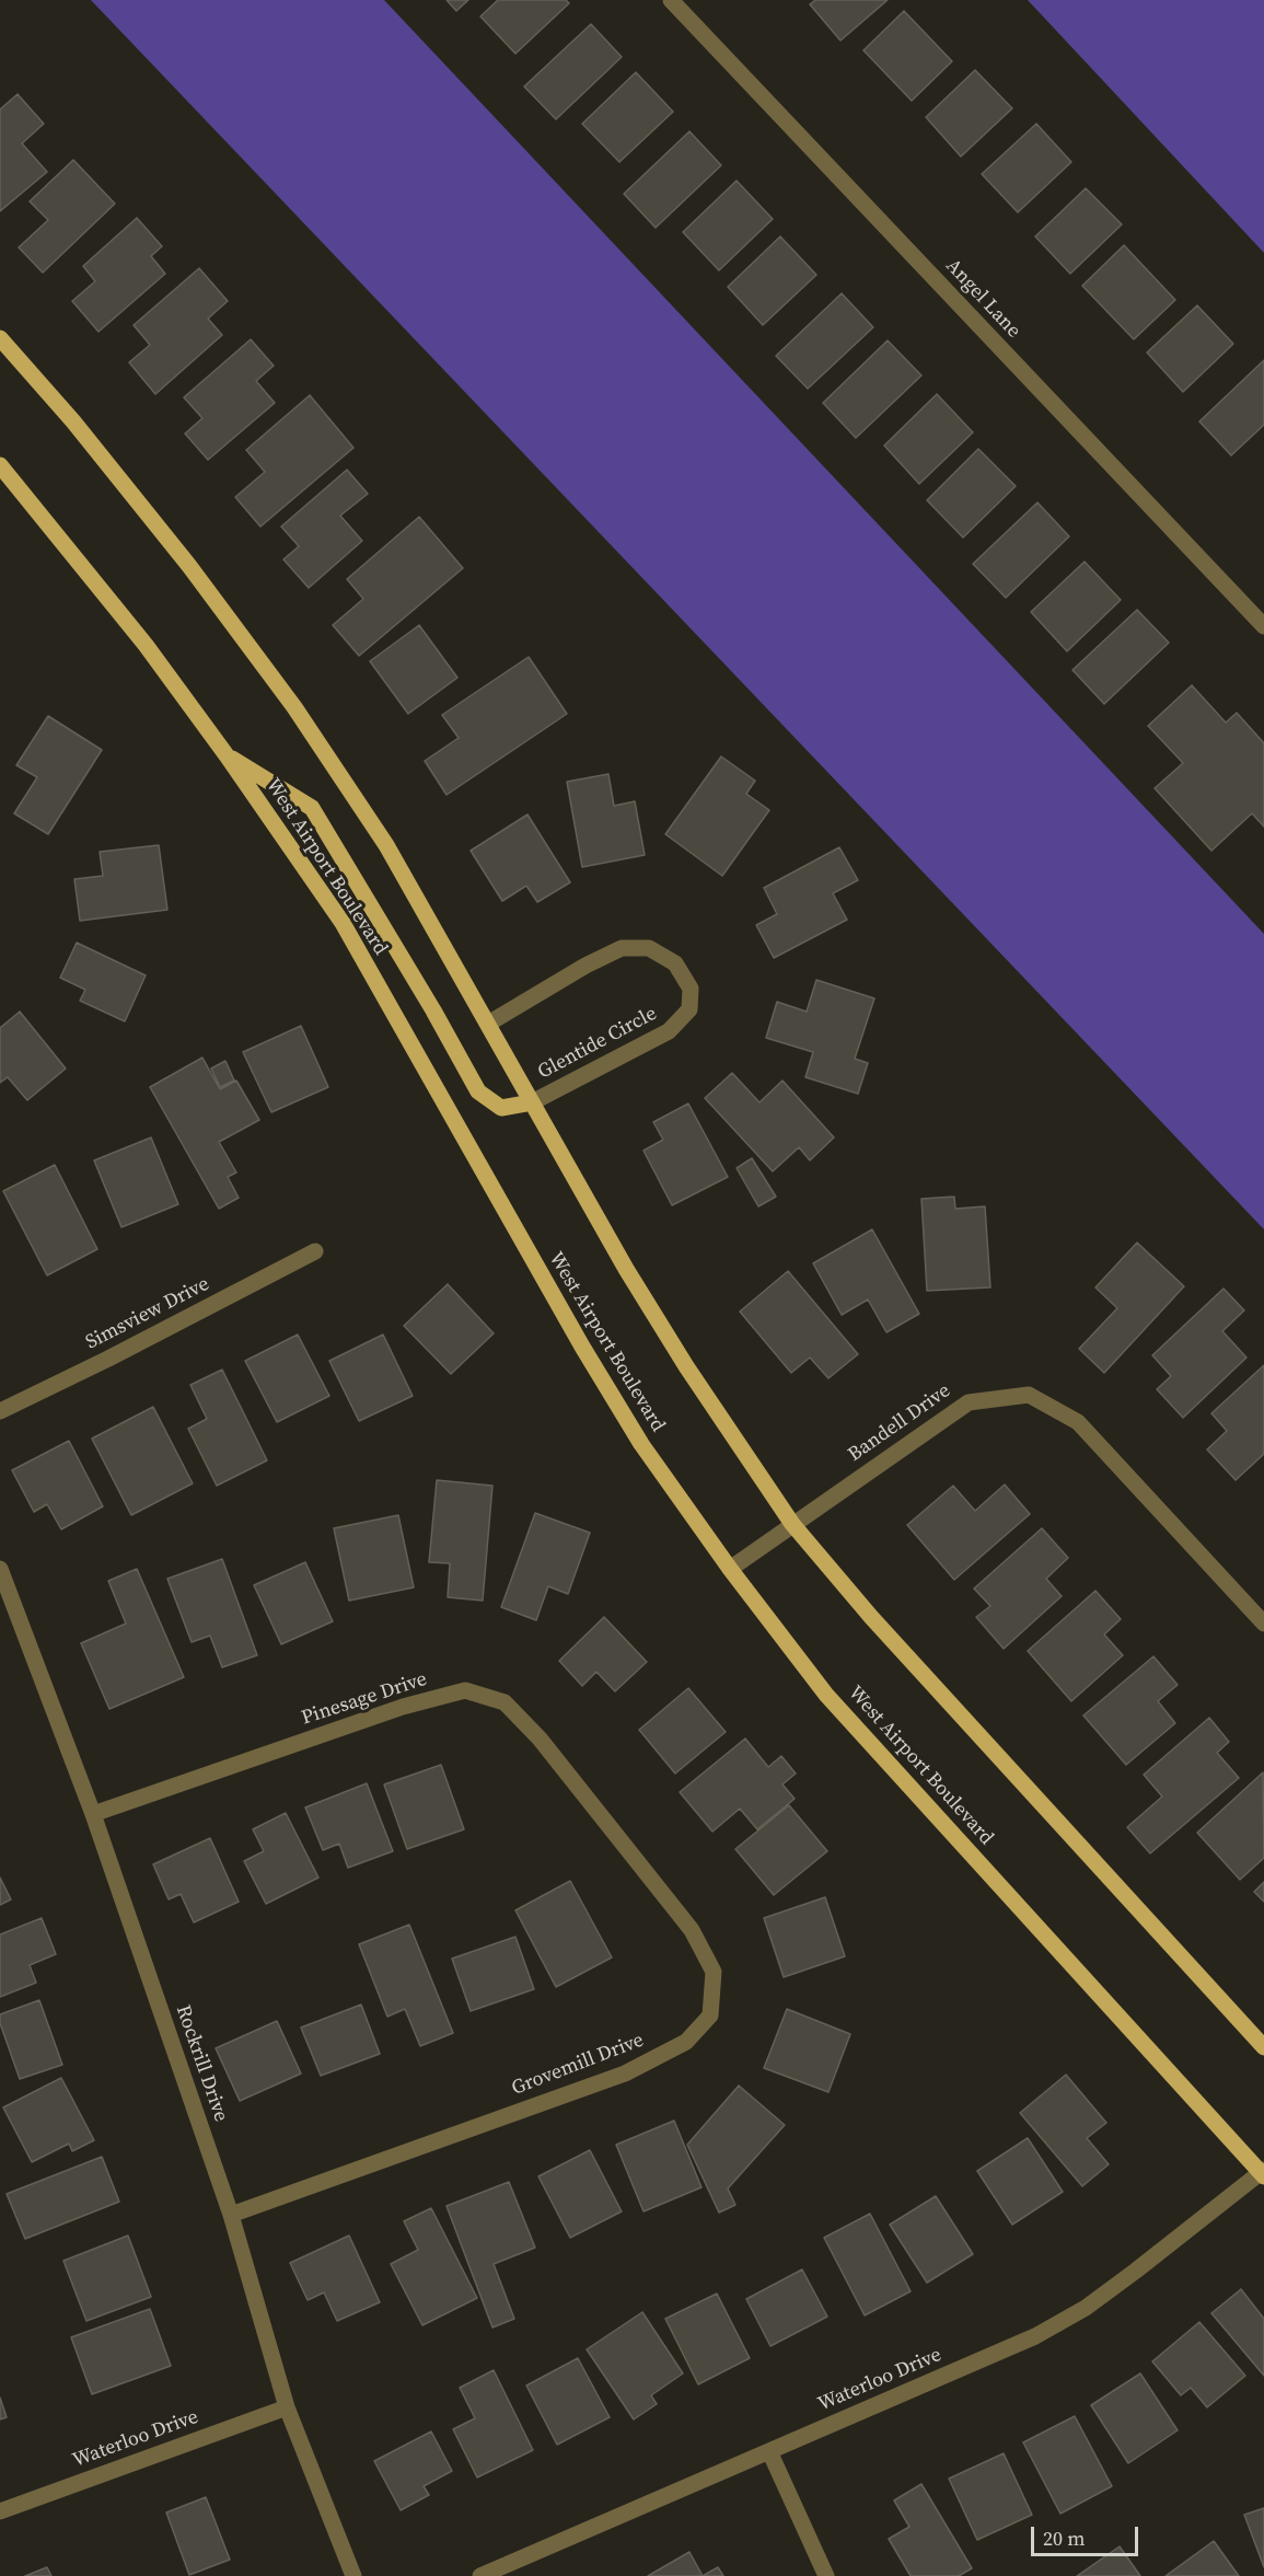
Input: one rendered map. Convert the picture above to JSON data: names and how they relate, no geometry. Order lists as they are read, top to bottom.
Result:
{
  "streets": {
    "main road": ["West Airport Boulevard"],
    "street": [
      "Angel Lane",
      "Glentide Circle",
      "Simsview Drive",
      "Bandell Drive",
      "Pinesage Drive",
      "Rockrill Drive",
      "Grovemill Drive",
      "Waterloo Drive"
    ]
  },
  "crossings": [
    ["West Airport Boulevard", "Bandell Drive"],
    ["West Airport Boulevard", "Waterloo Drive"],
    ["Pinesage Drive", "Rockrill Drive"],
    ["Pinesage Drive", "Grovemill Drive"],
    ["Rockrill Drive", "Grovemill Drive"],
    ["Rockrill Drive", "Waterloo Drive"]
  ],
  "scale_bar": "20 m"
}
